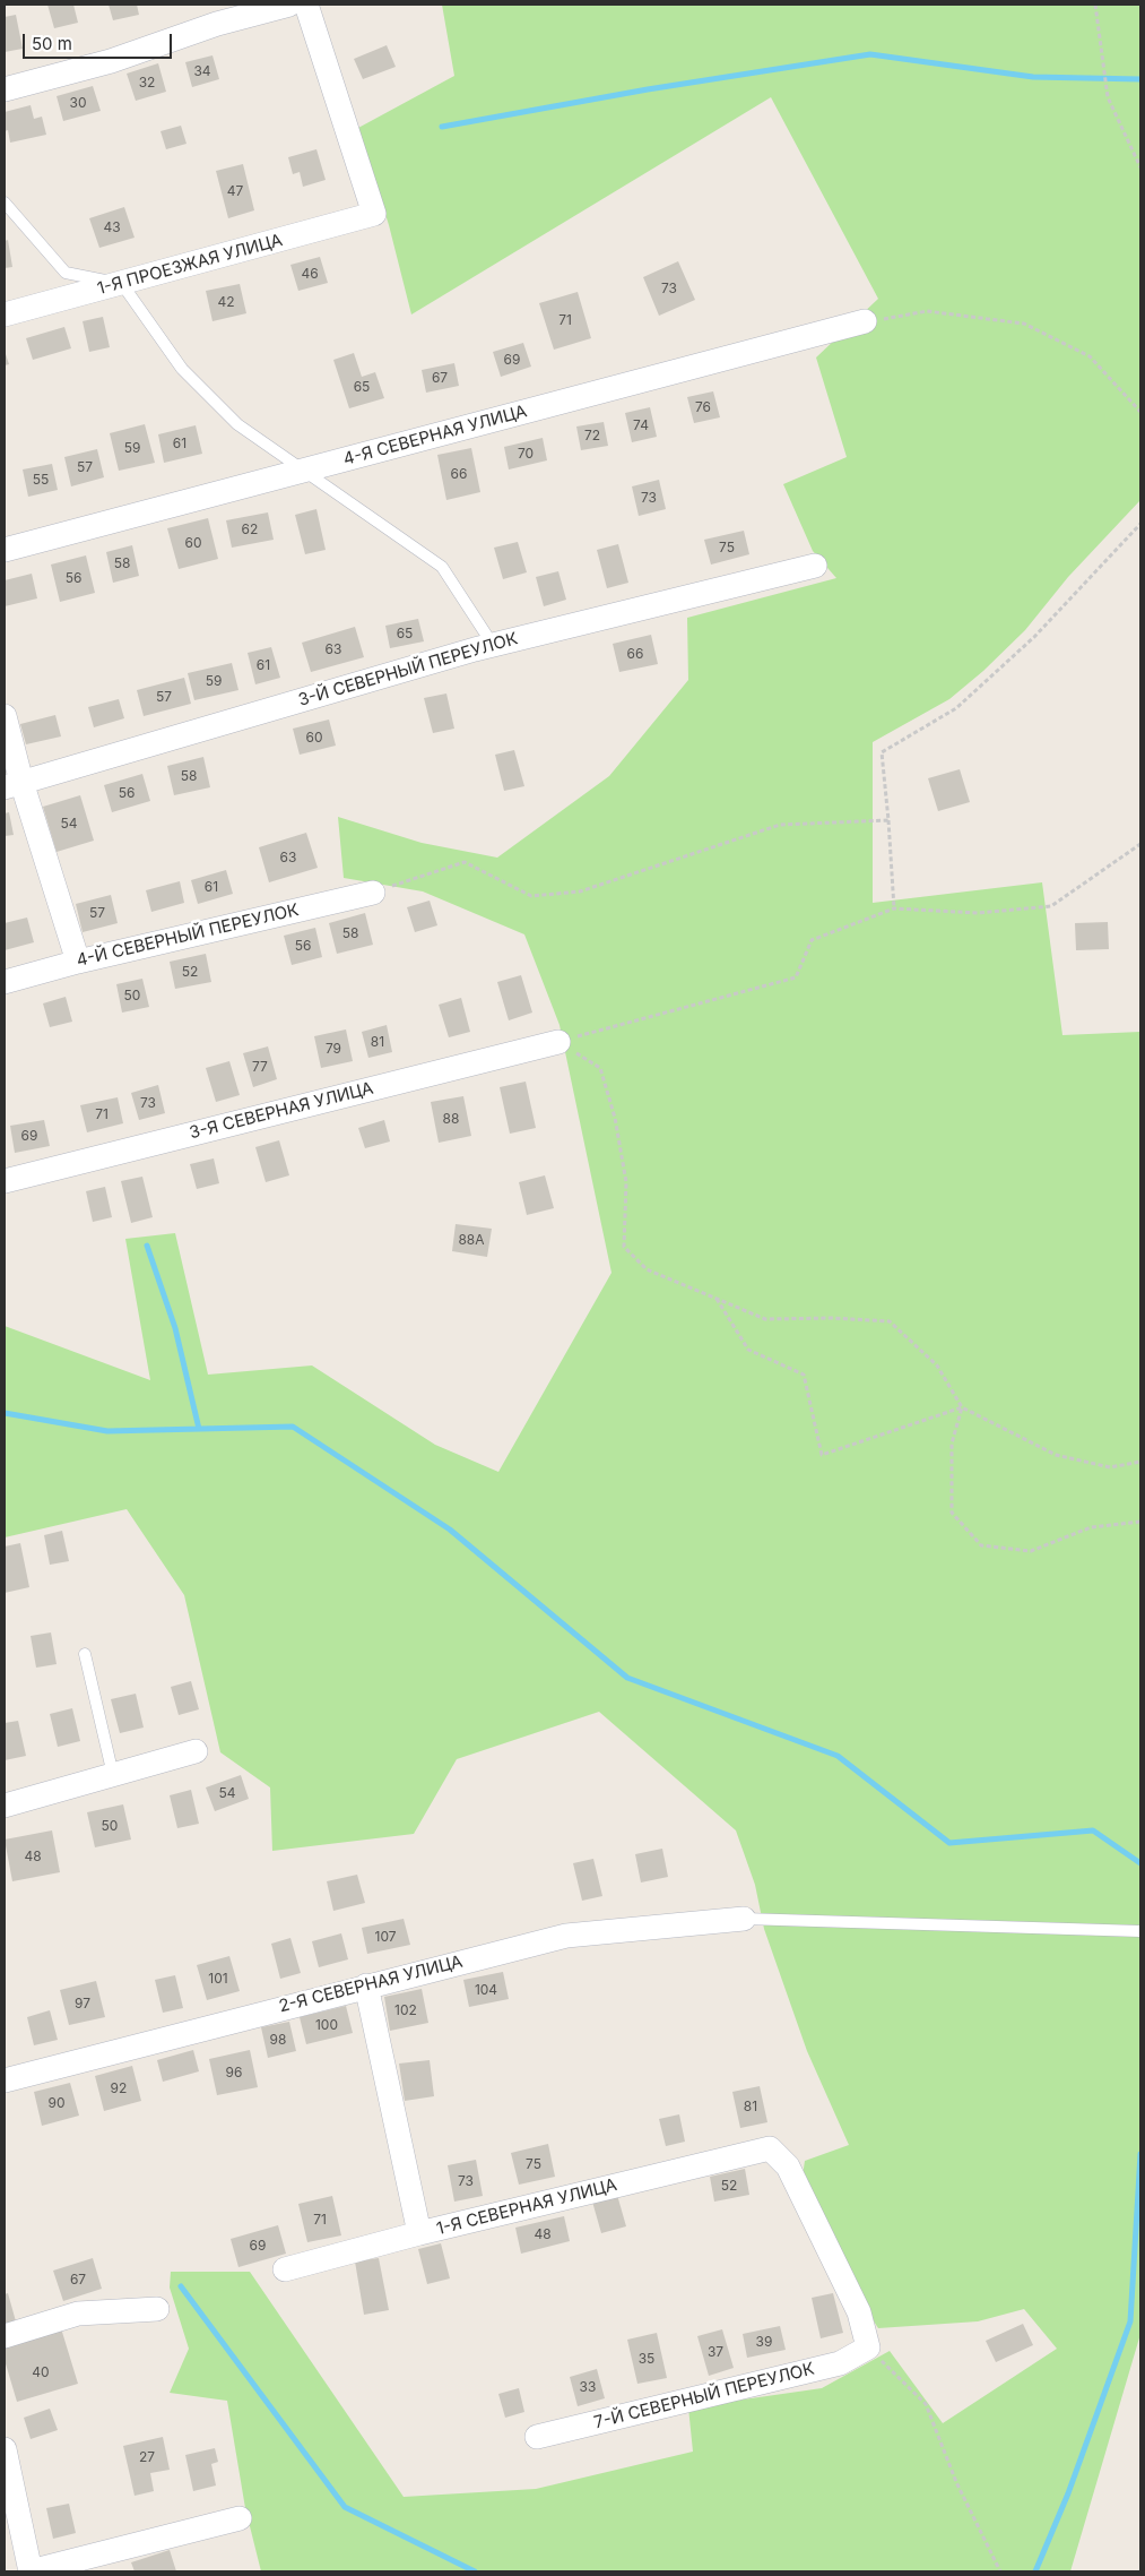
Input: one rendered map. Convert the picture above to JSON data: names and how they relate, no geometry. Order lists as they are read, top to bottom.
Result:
{
  "streets": {
    "street": [
      "1-Я ПРОЕЗЖАЯ УЛИЦА",
      "4-Я СЕВЕРНАЯ УЛИЦА",
      "3-Й СЕВЕРНЫЙ ПЕРЕУЛОК",
      "4-Й СЕВЕРНЫЙ ПЕРЕУЛОК",
      "3-Я СЕВЕРНАЯ УЛИЦА",
      "2-Я СЕВЕРНАЯ УЛИЦА",
      "1-Я СЕВЕРНАЯ УЛИЦА",
      "7-Й СЕВЕРНЫЙ ПЕРЕУЛОК"
    ]
  },
  "crossings": [
    ["1-Я СЕВЕРНАЯ УЛИЦА", "7-Й СЕВЕРНЫЙ ПЕРЕУЛОК"]
  ],
  "house_numbers": [
    "34",
    "32",
    "30",
    "47",
    "43",
    "46",
    "73",
    "42",
    "71",
    "69",
    "67",
    "65",
    "76",
    "74",
    "72",
    "61",
    "59",
    "70",
    "57",
    "66",
    "55",
    "73",
    "62",
    "60",
    "75",
    "58",
    "56",
    "65",
    "63",
    "66",
    "61",
    "59",
    "57",
    "60",
    "58",
    "56",
    "54",
    "63",
    "61",
    "57",
    "58",
    "56",
    "52",
    "50",
    "81",
    "79",
    "77",
    "73",
    "71",
    "88",
    "69",
    "88А",
    "54",
    "50",
    "48",
    "107",
    "101",
    "104",
    "97",
    "102",
    "100",
    "98",
    "96",
    "92",
    "90",
    "81",
    "75",
    "73",
    "52",
    "71",
    "48",
    "69",
    "67",
    "39",
    "37",
    "35",
    "40",
    "33",
    "27"
  ],
  "scale_bar": "50 m"
}
